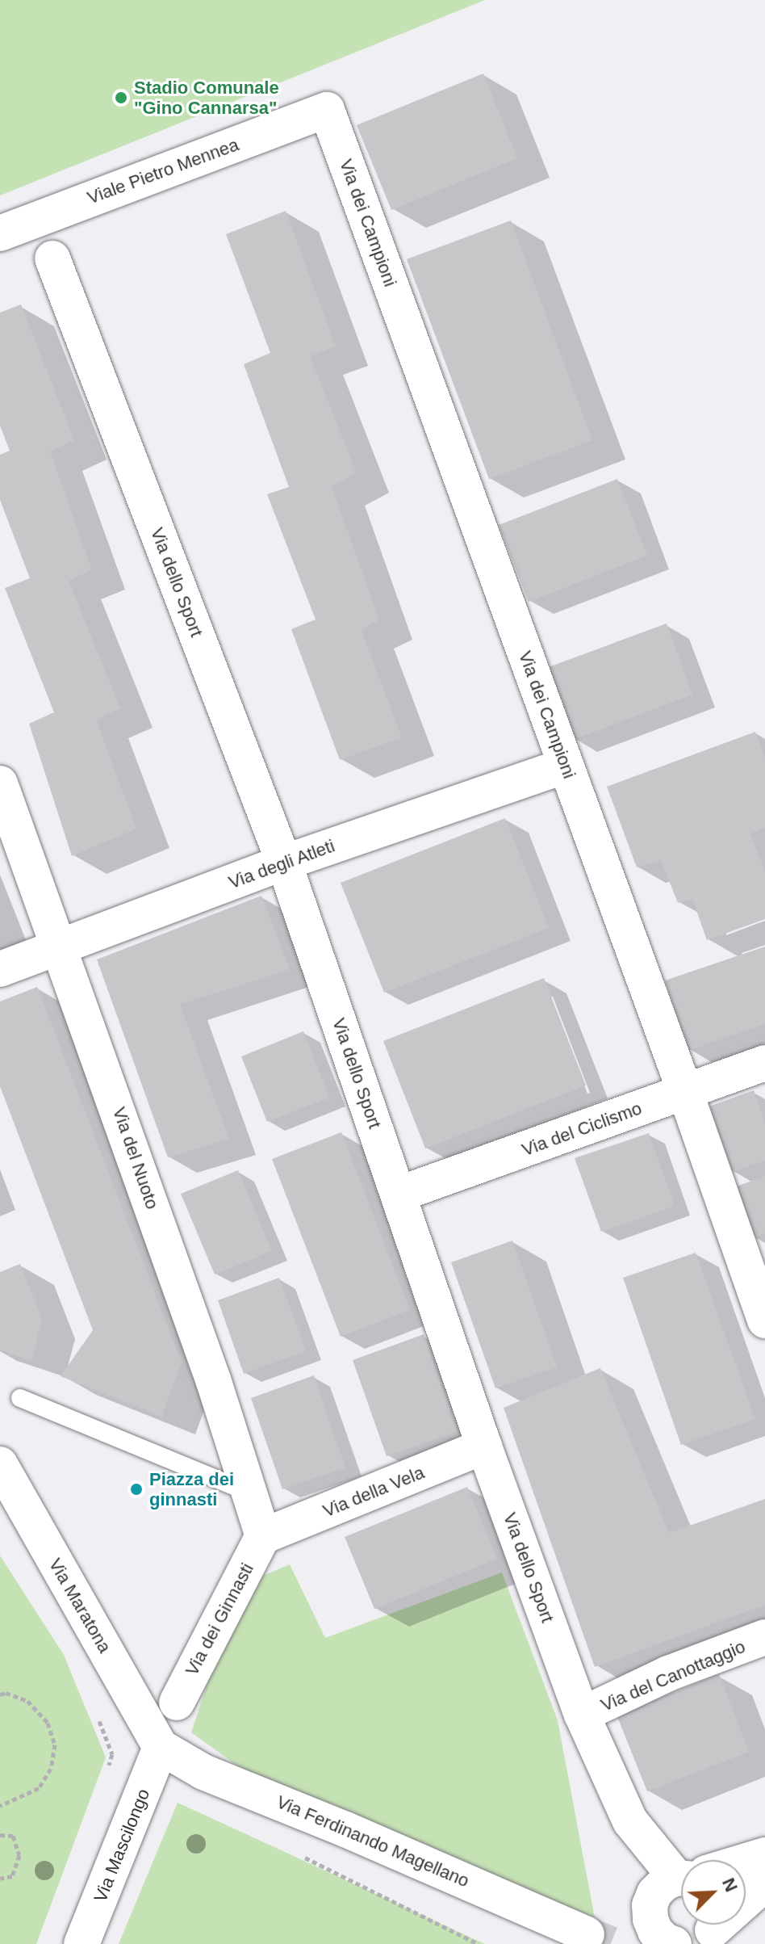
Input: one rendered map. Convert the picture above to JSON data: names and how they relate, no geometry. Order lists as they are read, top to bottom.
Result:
{
  "streets": {
    "street": [
      "Viale Pietro Mennea",
      "Via dei Campioni",
      "Via dello Sport",
      "Via degli Atleti",
      "Via del Ciclismo",
      "Via del Nuoto",
      "Via della Vela",
      "Via Maratona",
      "Via dei Ginnasti",
      "Via del Canottaggio",
      "Via Ferdinando Magellano",
      "Via Mascilongo"
    ]
  },
  "crossings": [
    ["Viale Pietro Mennea", "Via dei Campioni"],
    ["Via dei Campioni", "Via degli Atleti"],
    ["Via dei Campioni", "Via del Ciclismo"],
    ["Via dello Sport", "Via degli Atleti"],
    ["Via dello Sport", "Via del Ciclismo"],
    ["Via dello Sport", "Via della Vela"],
    ["Via dello Sport", "Via del Canottaggio"],
    ["Via degli Atleti", "Via del Nuoto"],
    ["Via del Nuoto", "Via della Vela"],
    ["Via del Nuoto", "Via dei Ginnasti"],
    ["Via della Vela", "Via dei Ginnasti"],
    ["Via Maratona", "Via Ferdinando Magellano"],
    ["Via Maratona", "Via Mascilongo"],
    ["Via Ferdinando Magellano", "Via Mascilongo"]
  ],
  "places": ["Stadio Comunale \"Gino Cannarsa\"", "Piazza dei ginnasti"],
  "north": "top right"
}
